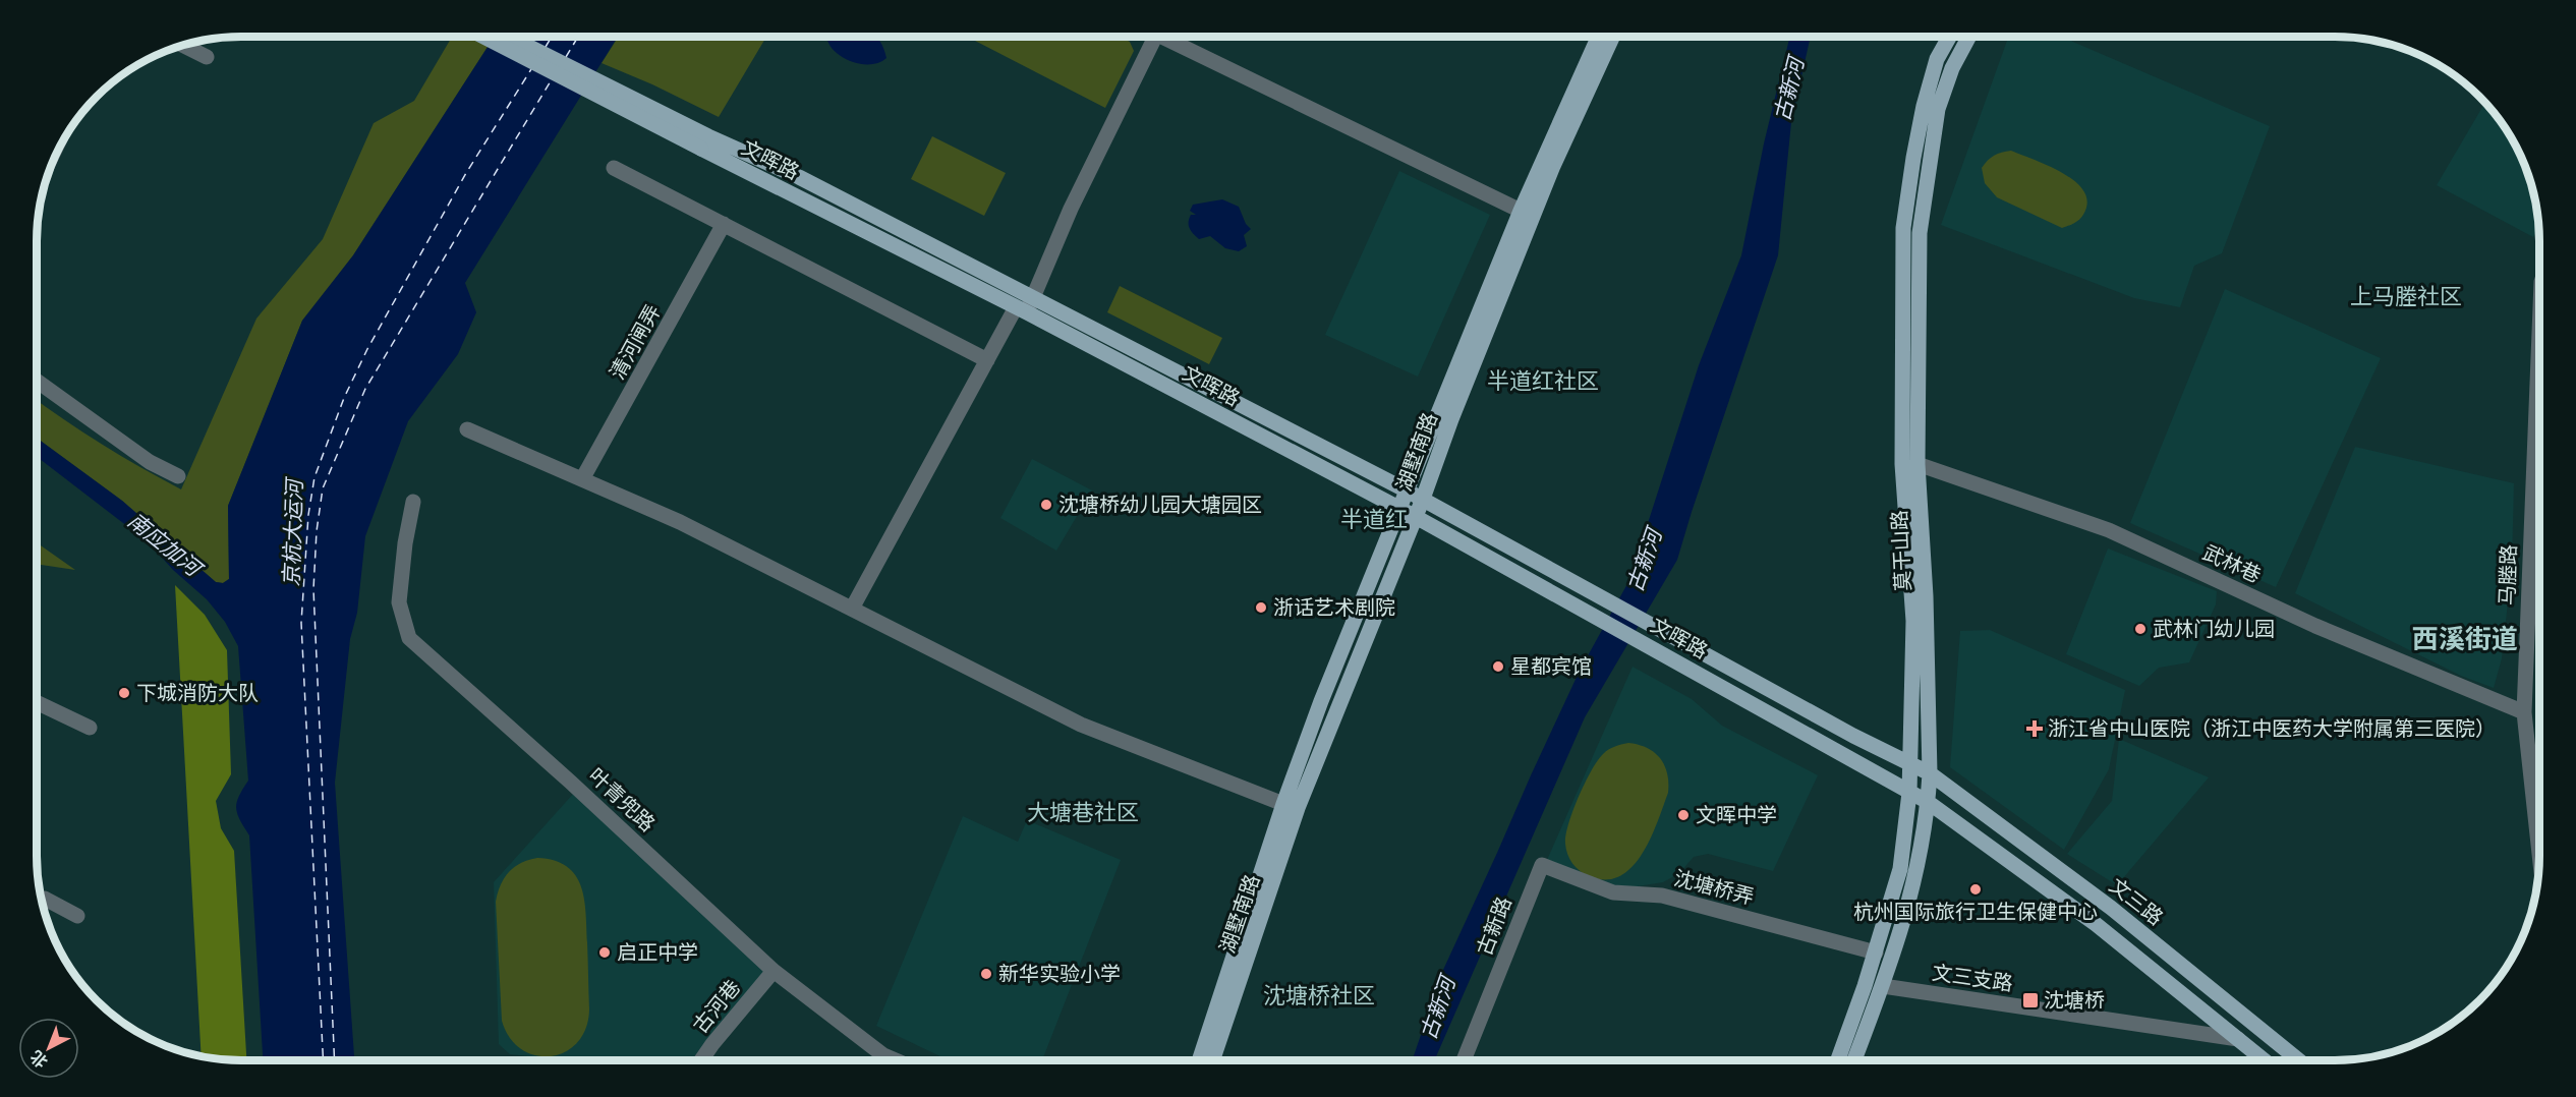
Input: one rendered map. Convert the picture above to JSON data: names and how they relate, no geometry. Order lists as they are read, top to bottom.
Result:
{
  "streets": {
    "main road": [
      "文晖路",
      "湖墅南路",
      "莫干山路",
      "文三路"
    ],
    "street": [
      "清河闸弄",
      "武林巷",
      "马塍路",
      "叶青兜路",
      "沈塘桥弄",
      "古新路",
      "文三支路",
      "古河巷"
    ]
  },
  "crossings": [
    ["文晖路", "湖墅南路"],
    ["文晖路", "莫干山路"],
    ["文晖路", "文三路"],
    ["莫干山路", "武林巷"],
    ["莫干山路", "沈塘桥弄"],
    ["莫干山路", "文三路"],
    ["莫干山路", "文三支路"],
    ["武林巷", "马塍路"],
    ["叶青兜路", "古河巷"],
    ["沈塘桥弄", "古新路"]
  ],
  "districts": [
    "上马塍社区",
    "半道红社区",
    "半道红",
    "西溪街道",
    "大塘巷社区",
    "沈塘桥社区"
  ],
  "water": ["古新河", "京杭大运河", "南应加河"],
  "places": {
    "other": [
      "沈塘桥幼儿园大塘园区",
      "浙话艺术剧院",
      "武林门幼儿园",
      "星都宾馆",
      "下城消防大队",
      "文晖中学",
      "杭州国际旅行卫生保健中心",
      "启正中学",
      "新华实验小学"
    ],
    "health": ["浙江省中山医院（浙江中医药大学附属第三医院）"],
    "transit": ["沈塘桥"]
  },
  "north": "bottom left"
}
